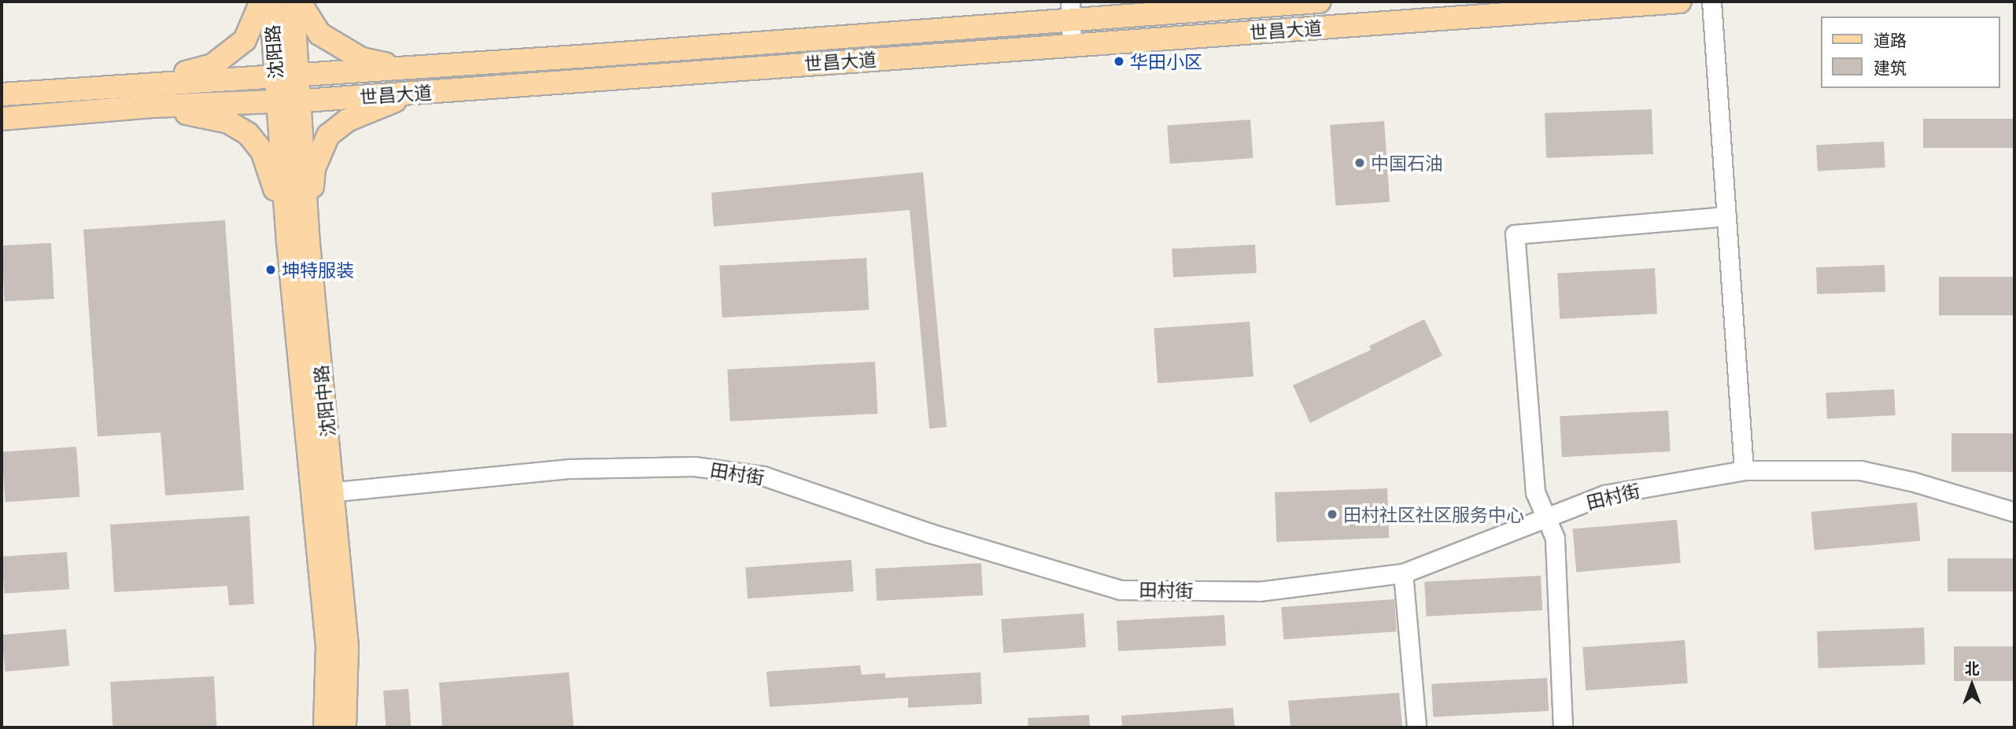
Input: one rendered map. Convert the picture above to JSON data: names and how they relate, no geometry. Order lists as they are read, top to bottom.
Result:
{
  "streets": {
    "main road": ["世昌大道", "沈阳路", "沈阳中路"],
    "street": ["田村街"]
  },
  "crossings": [
    ["世昌大道", "沈阳路"],
    ["沈阳中路", "田村街"]
  ],
  "places": [
    "华田小区",
    "中国石油",
    "坤特服装",
    "田村社区社区服务中心"
  ],
  "legend": ["道路", "建筑"],
  "north": "top"
}
